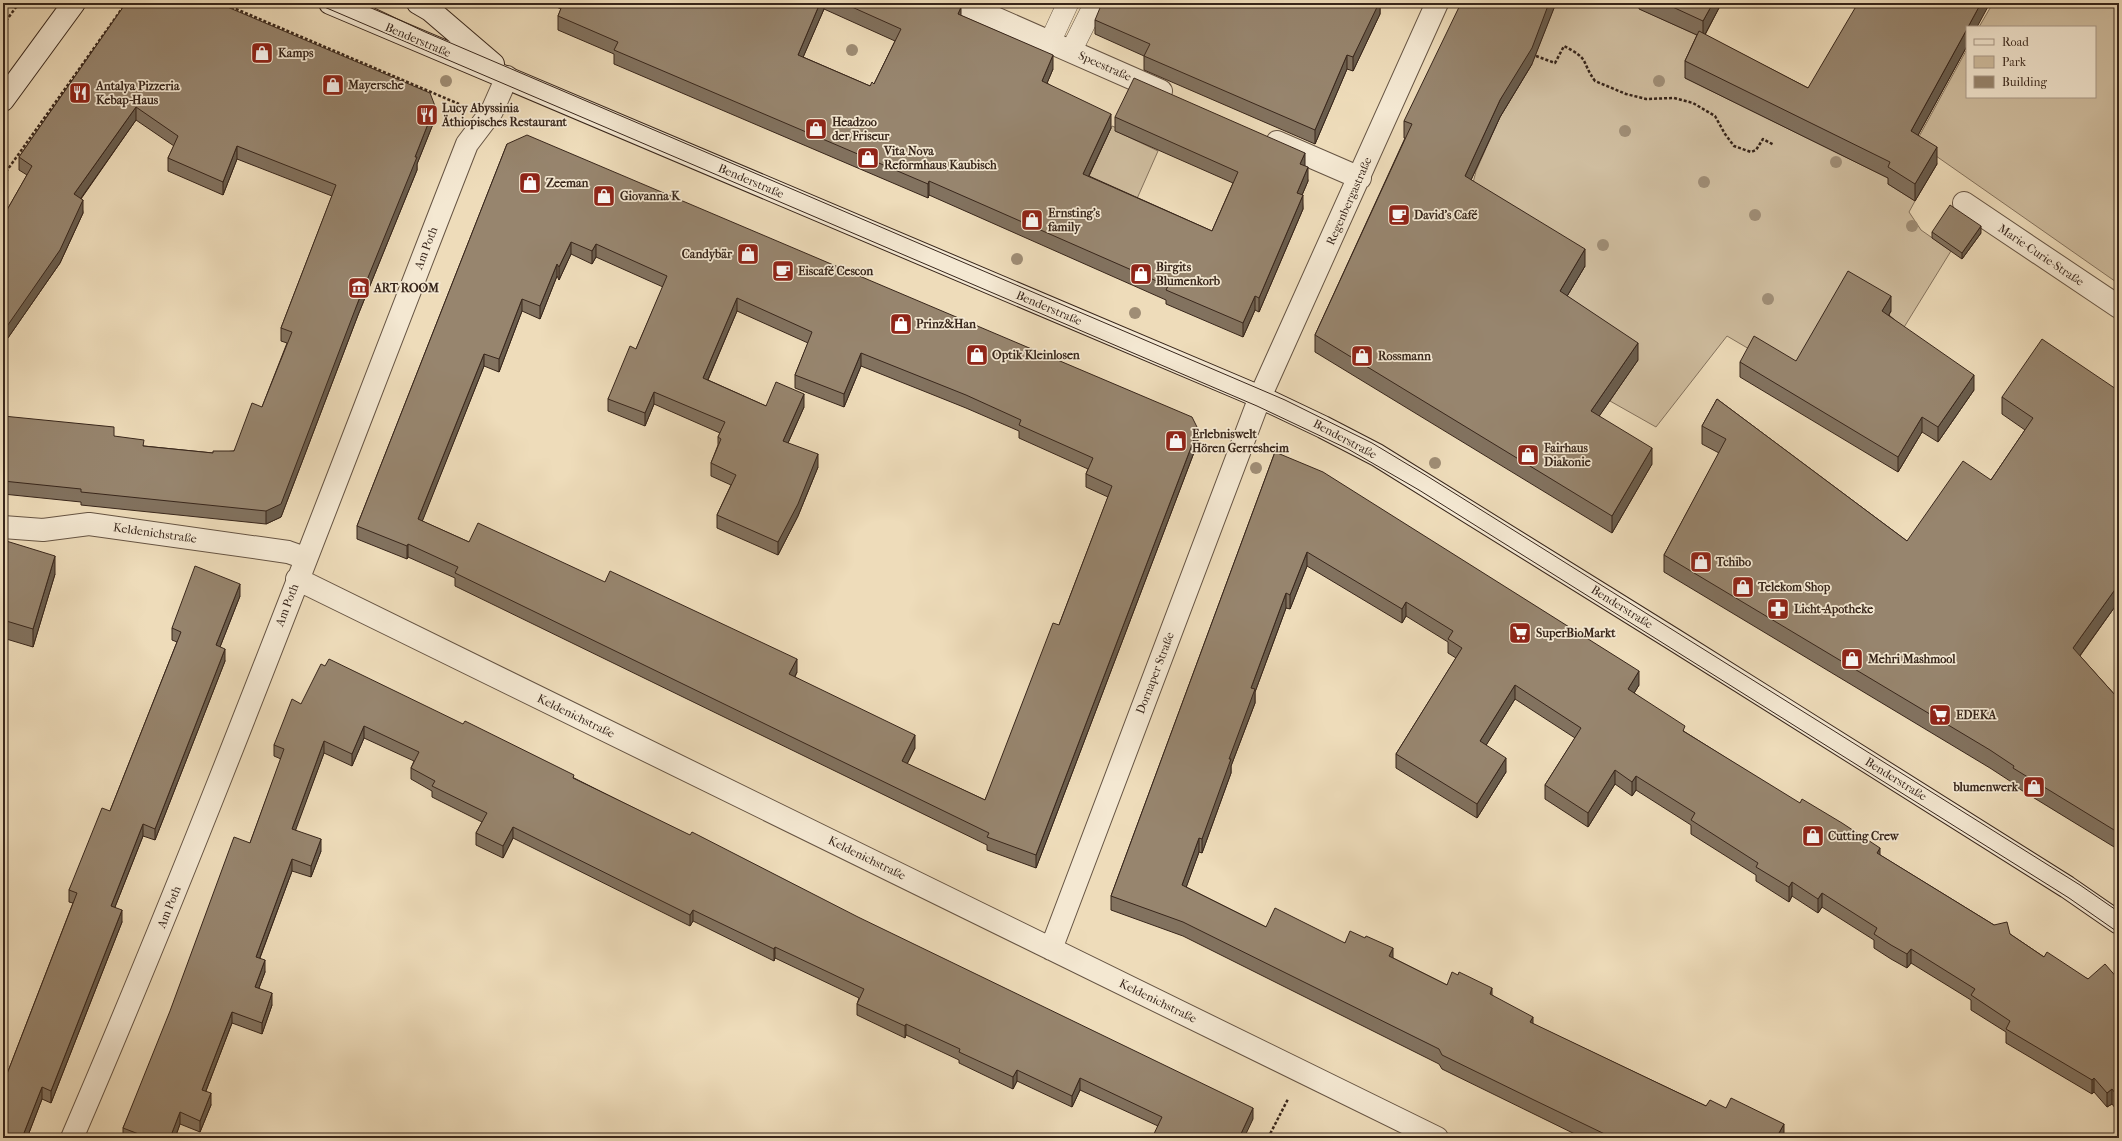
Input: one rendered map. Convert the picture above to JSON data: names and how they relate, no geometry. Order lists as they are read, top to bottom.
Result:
{
  "streets": {
    "street": [
      "Benderstraße",
      "Speestraße",
      "Regenbergastraße",
      "Am Poth",
      "Marie-Curie-Straße",
      "Keldenichstraße",
      "Dornaper Straße"
    ]
  },
  "crossings": [
    ["Benderstraße", "Regenbergastraße"],
    ["Benderstraße", "Am Poth"],
    ["Benderstraße", "Dornaper Straße"],
    ["Regenbergastraße", "Dornaper Straße"],
    ["Am Poth", "Keldenichstraße"],
    ["Keldenichstraße", "Dornaper Straße"]
  ],
  "places": {
    "shop": [
      "Kamps",
      "Mayersche",
      "Headzoo der Friseur",
      "Vita Nova Reformhaus Kaubisch",
      "Zeeman",
      "Giovanna K",
      "Ernsting's family",
      "Candybär",
      "Birgits Blumenkorb",
      "Prinz&Han",
      "Optik Kleinlosen",
      "Rossmann",
      "Erlebniswelt Hören Gerresheim",
      "Fairhaus Diakonie",
      "Tchibo",
      "Telekom Shop",
      "Mehri Mashmool",
      "blumenwerk",
      "Cutting Crew"
    ],
    "restaurant": ["Antalya Pizzeria Kebap-Haus", "Lucy Abyssinia Äthiopisches Restaurant"],
    "cafe": ["David's Café", "Eiscafé Cescon"],
    "museum": ["ART ROOM"],
    "pharmacy": ["Licht-Apotheke"],
    "supermarket": ["SuperBioMarkt", "EDEKA"]
  },
  "legend": ["Road", "Park", "Building"]
}
